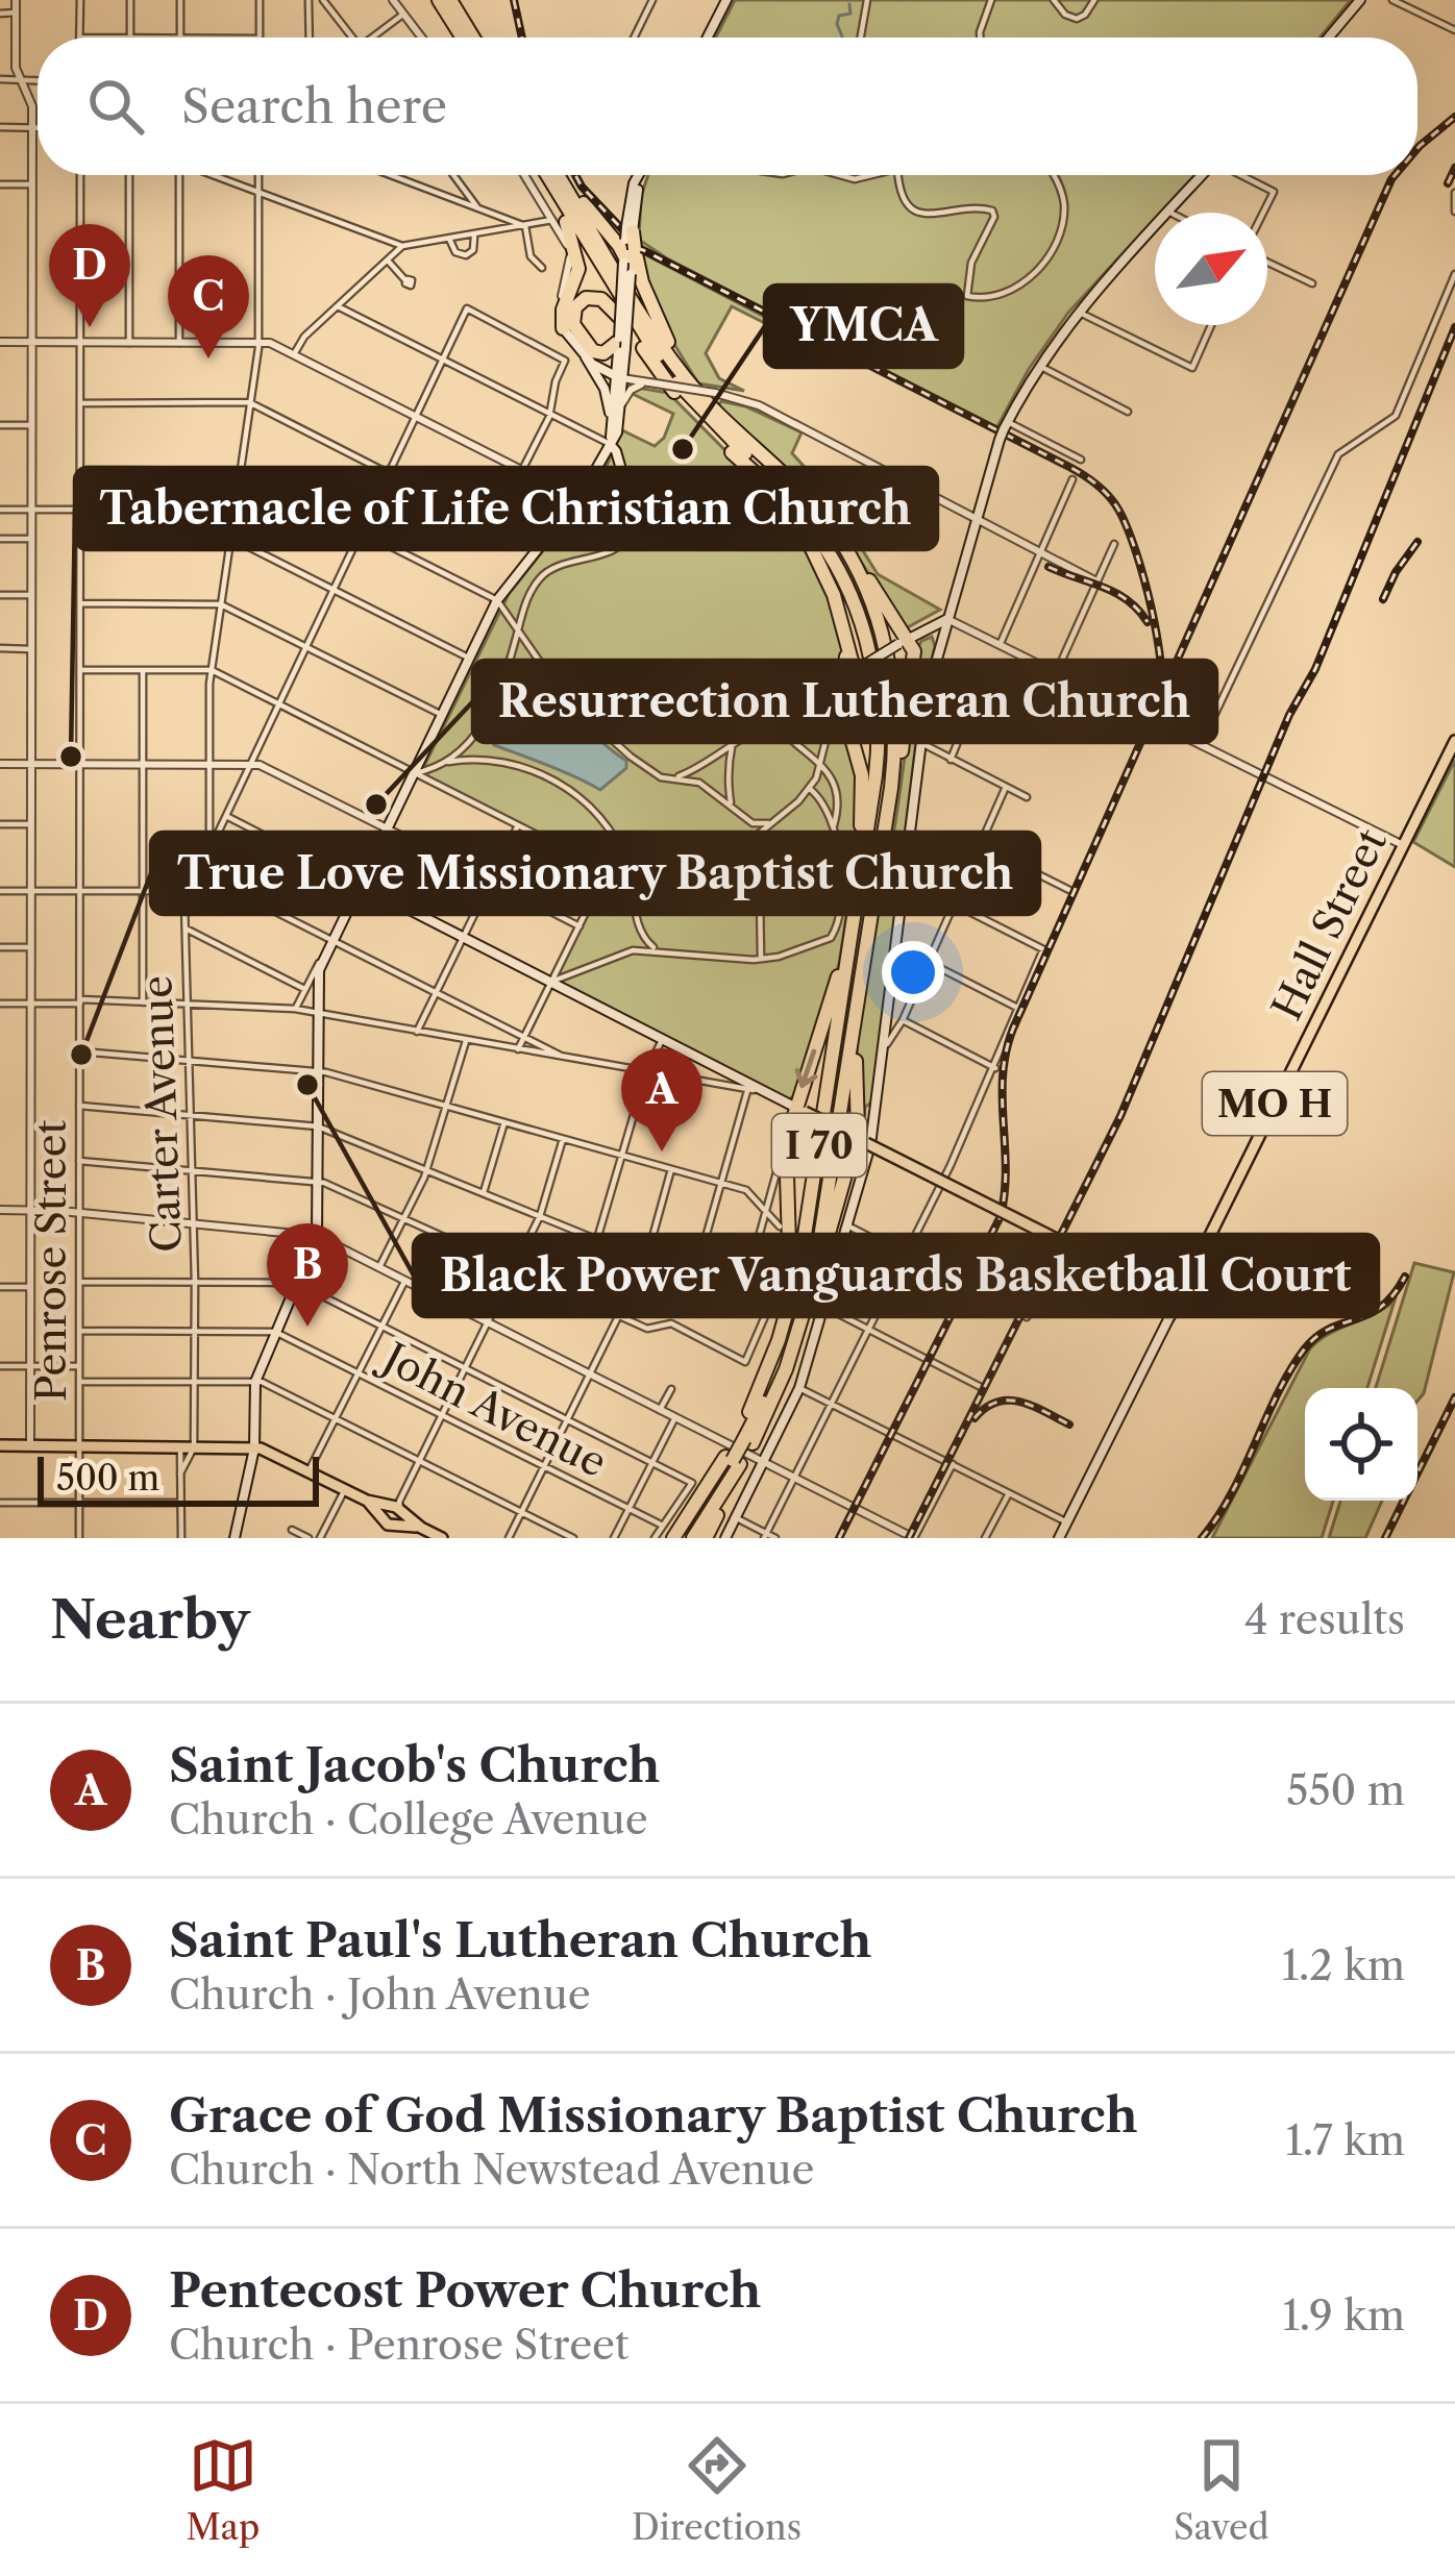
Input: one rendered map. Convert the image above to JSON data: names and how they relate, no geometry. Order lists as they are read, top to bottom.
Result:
{
  "streets": {
    "highway": ["I 70"],
    "main road": ["Hall Street", "MO H"],
    "street": ["Carter Avenue", "Penrose Street", "John Avenue"]
  },
  "crossings": [
    ["Carter Avenue", "John Avenue"],
    ["I 70", "John Avenue"],
    ["Penrose Street", "John Avenue"]
  ],
  "places": [
    "YMCA",
    "Tabernacle of Life Christian Church",
    "Resurrection Lutheran Church",
    "True Love Missionary Baptist Church",
    "Black Power Vanguards Basketball Court"
  ],
  "scale_bar": "500 m",
  "north": "top right",
  "page": {
    "search": "Search here",
    "pins": [
      "D",
      "C",
      "A",
      "B"
    ],
    "scale": "500 m",
    "heading": ["Nearby", "4 results"],
    "list": [
      {
        "mark": "A",
        "name": "Saint Jacob's Church",
        "note": "Church · College Avenue",
        "value": "550 m"
      },
      {
        "mark": "B",
        "name": "Saint Paul's Lutheran Church",
        "note": "Church · John Avenue",
        "value": "1.2 km"
      },
      {
        "mark": "C",
        "name": "Grace of God Missionary Baptist Church",
        "note": "Church · North Newstead Avenue",
        "value": "1.7 km"
      },
      {
        "mark": "D",
        "name": "Pentecost Power Church",
        "note": "Church · Penrose Street",
        "value": "1.9 km"
      }
    ],
    "nav": ["Map", "Directions", "Saved"]
  }
}
